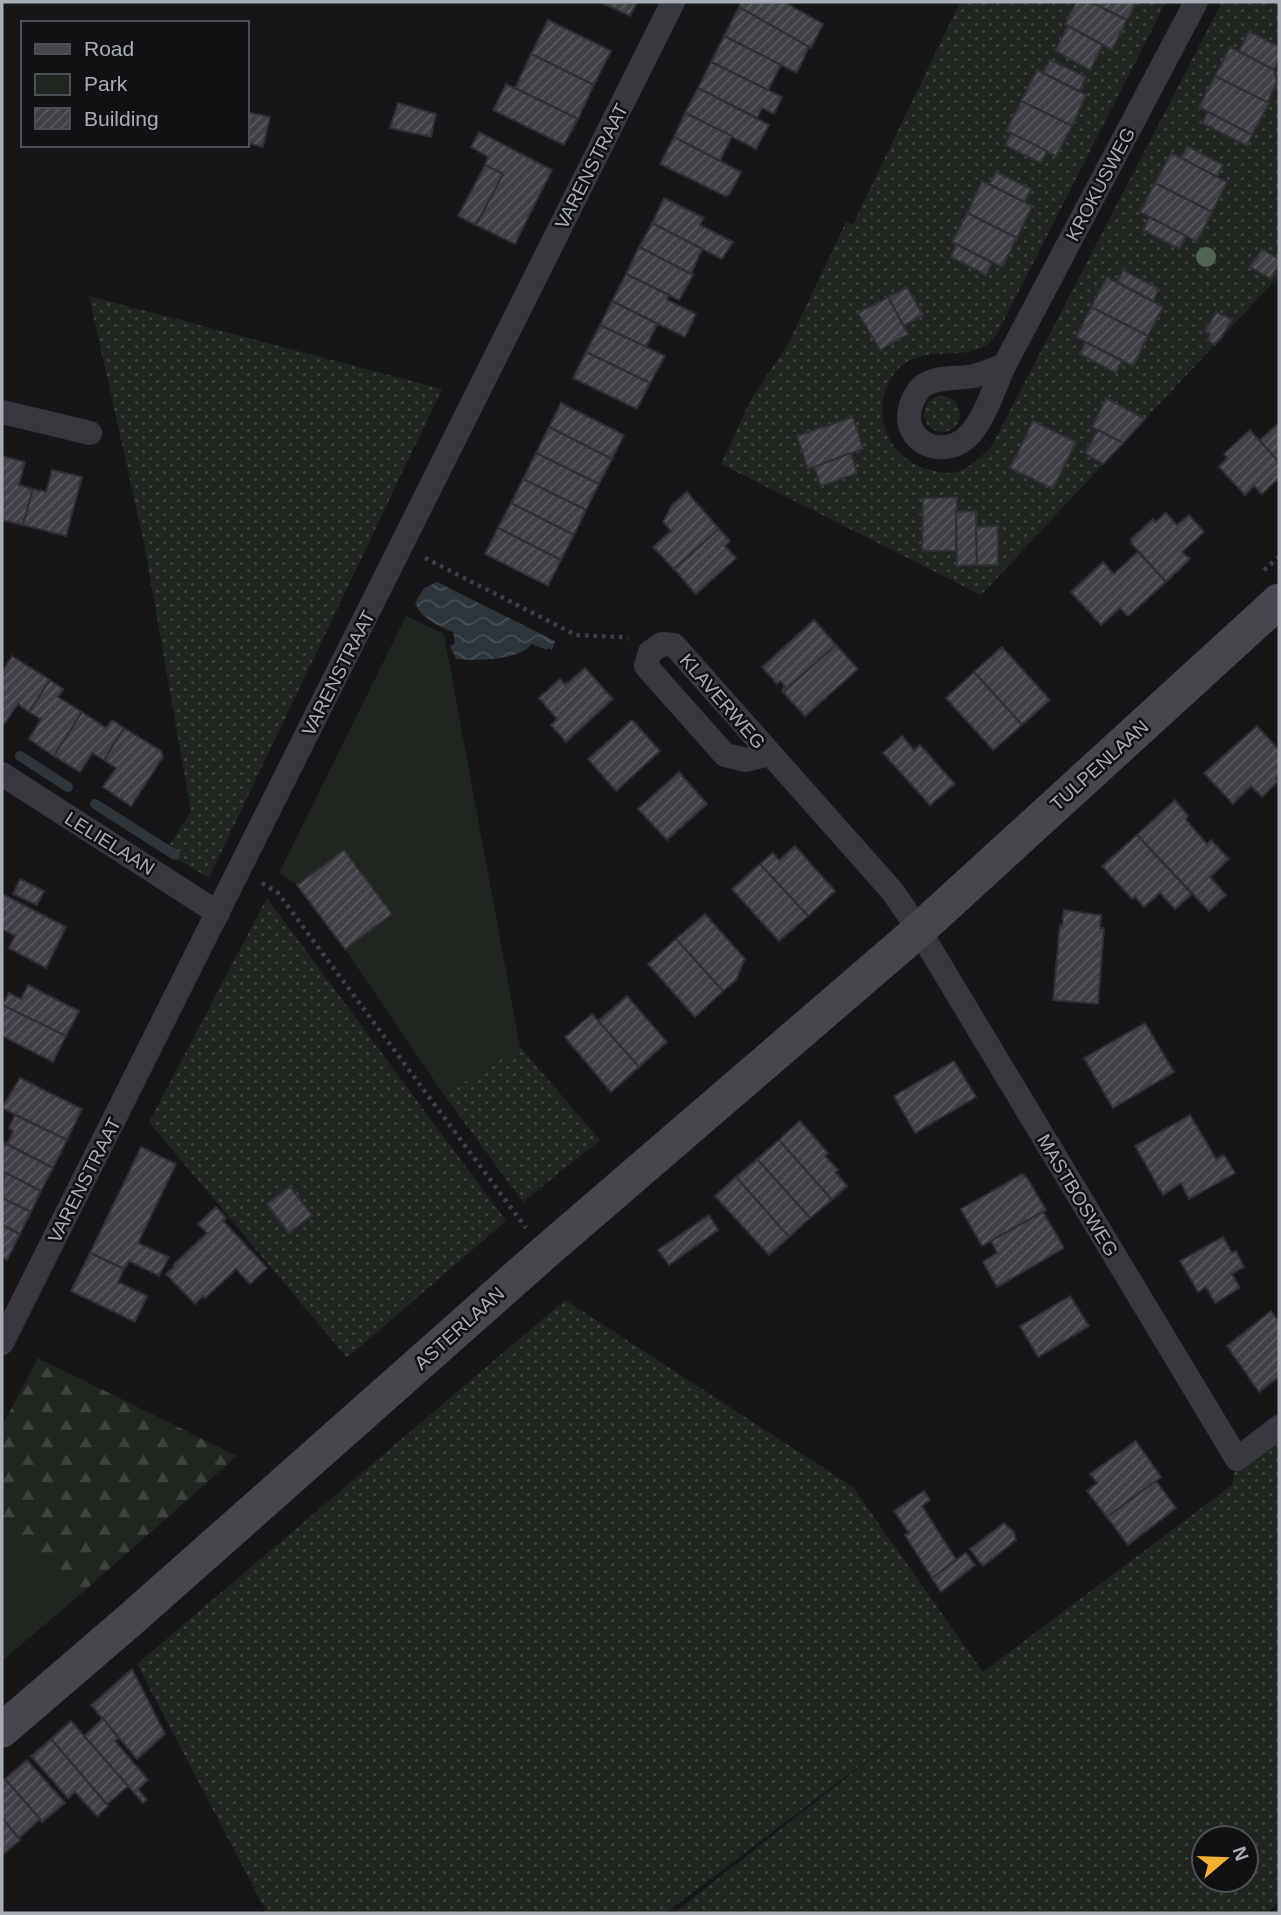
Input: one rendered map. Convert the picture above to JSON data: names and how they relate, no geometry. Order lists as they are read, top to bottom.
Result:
{
  "streets": {
    "street": [
      "VARENSTRAAT",
      "KROKUSWEG",
      "KLAVERWEG",
      "TULPENLAAN",
      "LELIELAAN",
      "MASTBOSWEG",
      "ASTERLAAN"
    ]
  },
  "crossings": [
    ["VARENSTRAAT", "LELIELAAN"],
    ["KLAVERWEG", "TULPENLAAN"],
    ["KLAVERWEG", "MASTBOSWEG"],
    ["KLAVERWEG", "ASTERLAAN"],
    ["TULPENLAAN", "MASTBOSWEG"],
    ["TULPENLAAN", "ASTERLAAN"],
    ["MASTBOSWEG", "ASTERLAAN"]
  ],
  "legend": ["Road", "Park", "Building"],
  "north": "right"
}
